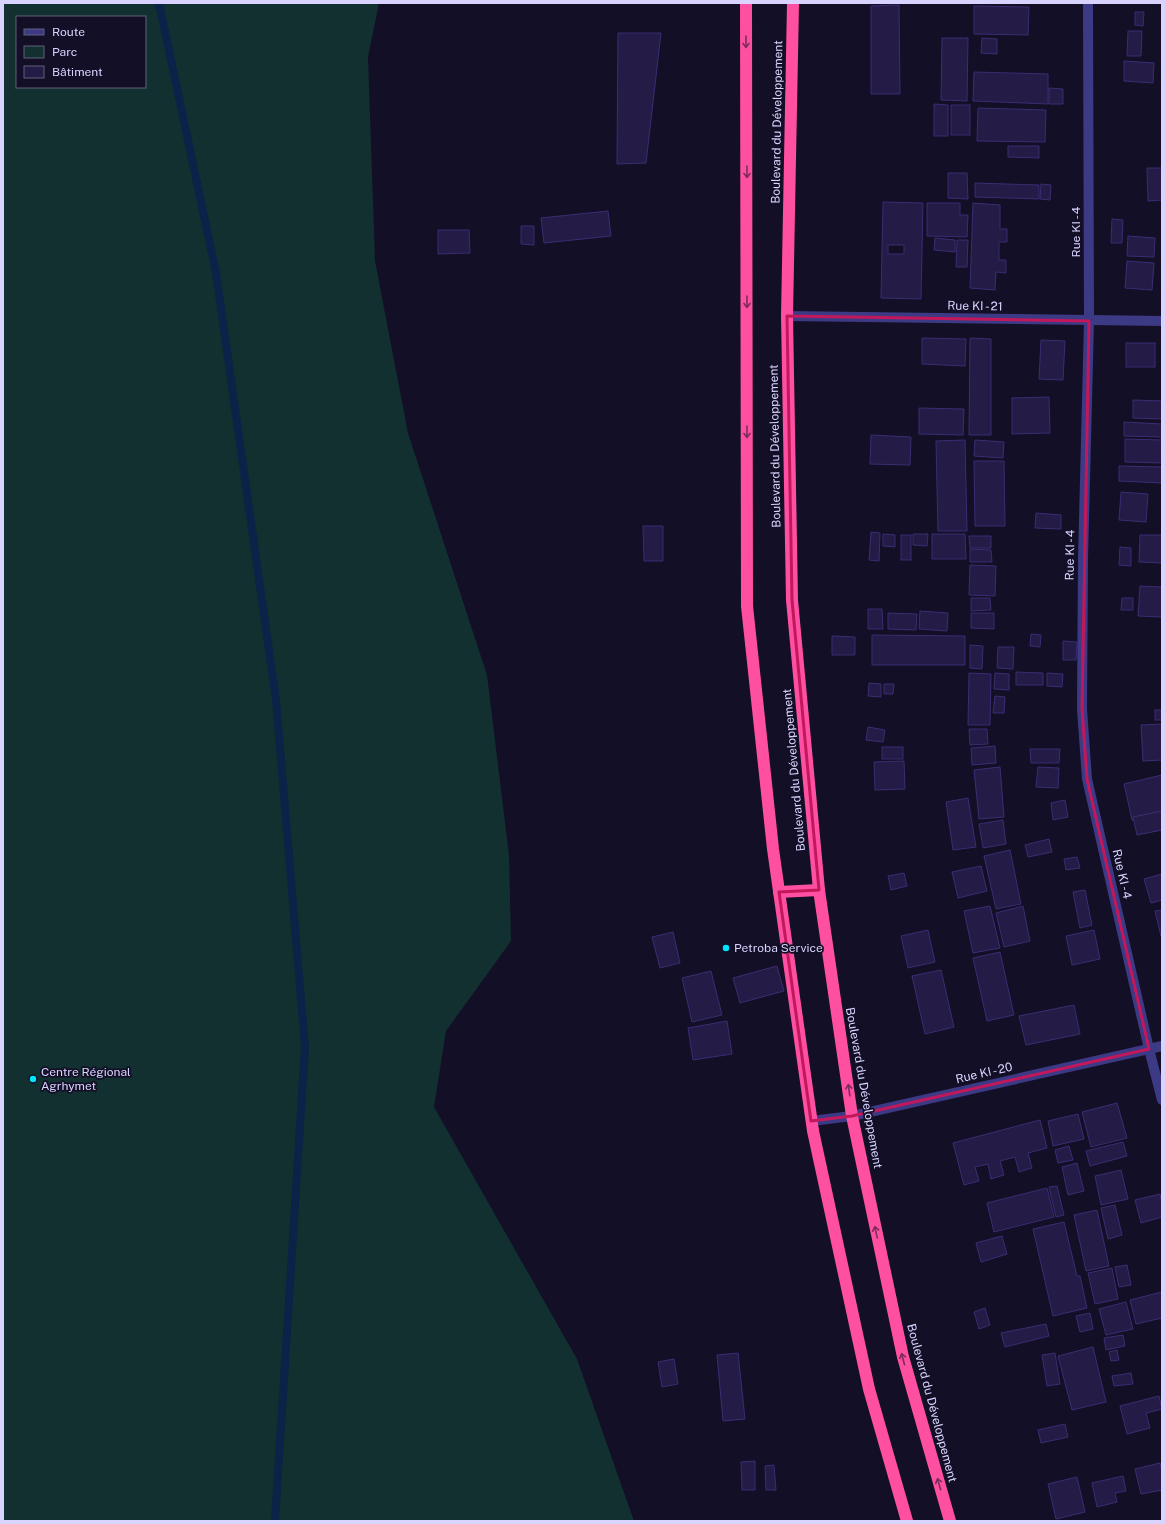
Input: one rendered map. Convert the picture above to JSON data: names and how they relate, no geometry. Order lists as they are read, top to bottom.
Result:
{
  "streets": {
    "highway": ["Boulevard du Développement"],
    "street": ["Rue KI - 4", "Rue KI - 21", "Rue KI - 20"]
  },
  "crossings": [
    ["Boulevard du Développement", "Rue KI - 21"],
    ["Boulevard du Développement", "Rue KI - 20"],
    ["Rue KI - 4", "Rue KI - 21"],
    ["Rue KI - 4", "Rue KI - 20"]
  ],
  "places": ["Petroba Service", "Centre Régional Agrhymet"],
  "legend": ["Route", "Parc", "Bâtiment"]
}
